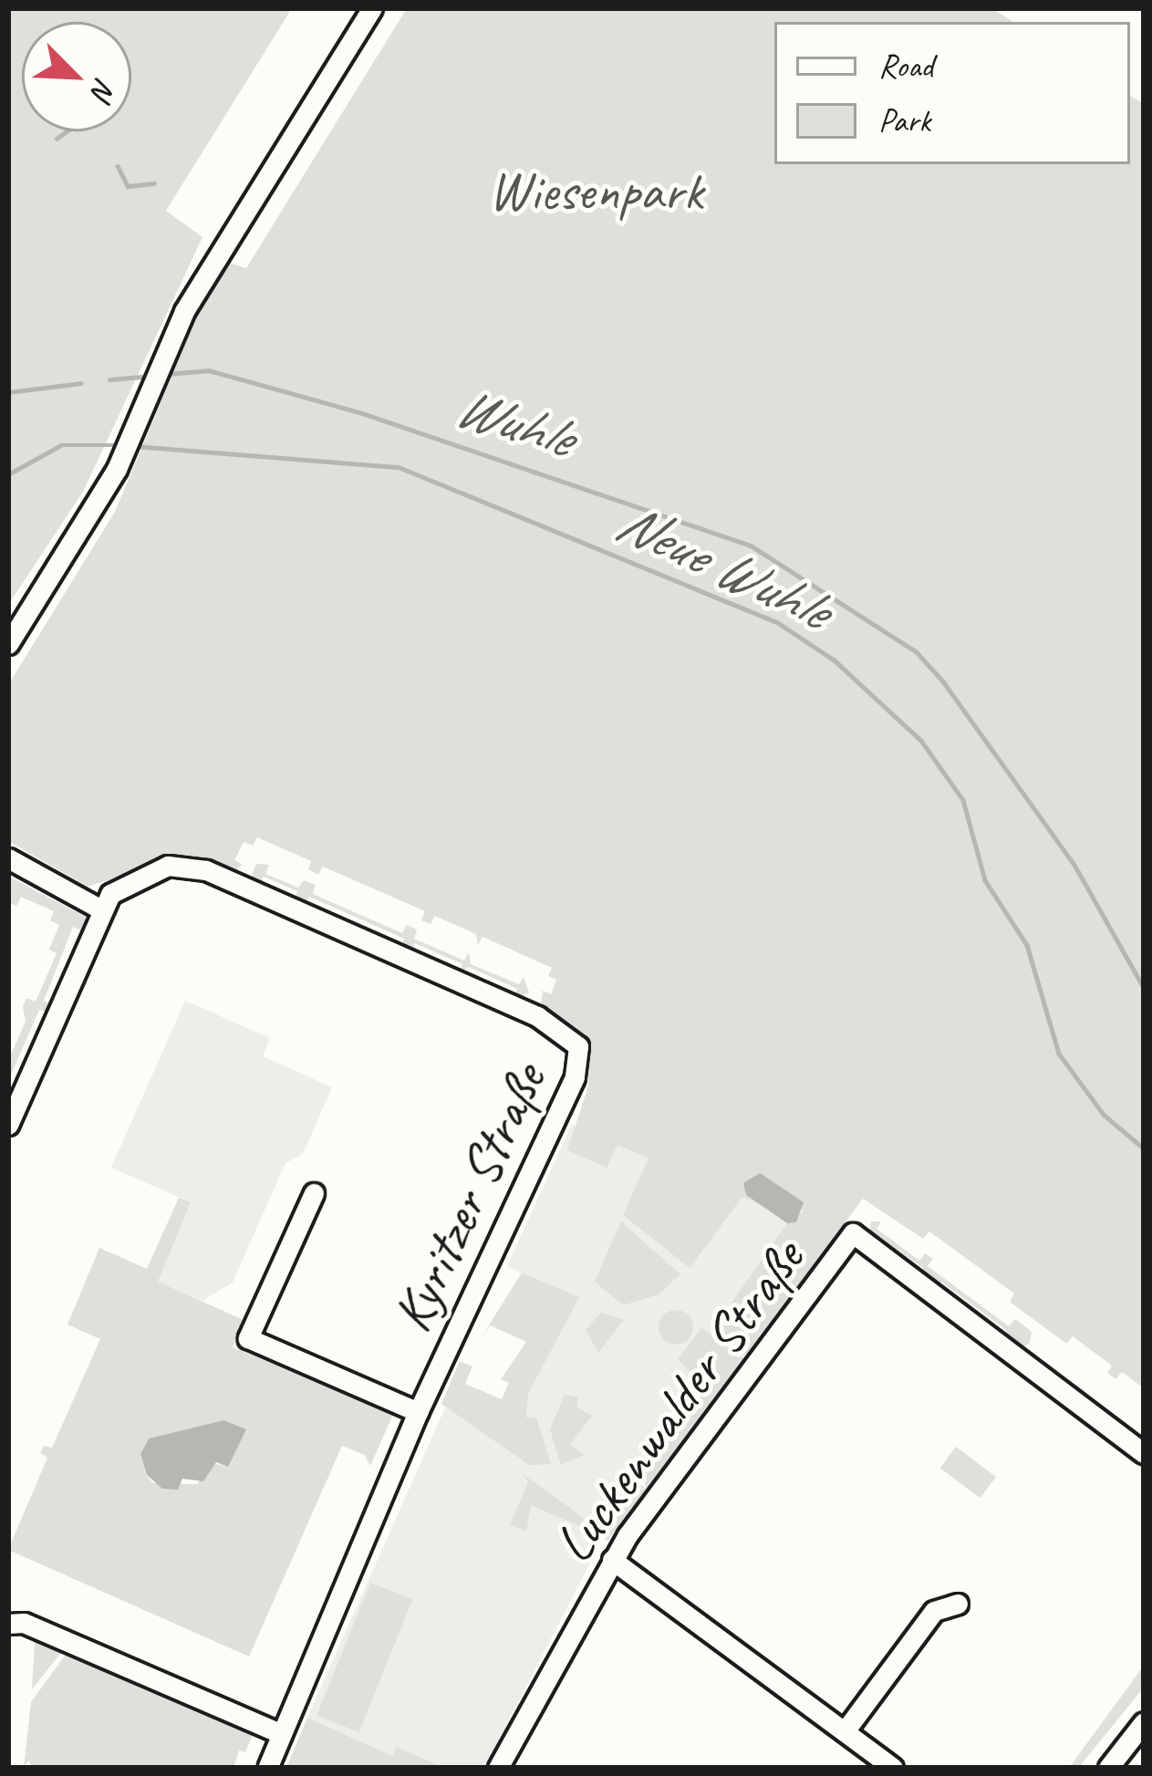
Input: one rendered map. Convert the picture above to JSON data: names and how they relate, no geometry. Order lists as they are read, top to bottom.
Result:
{
  "streets": {
    "street": ["Kyritzer Straße", "Luckenwalder Straße"]
  },
  "water": ["Wuhle", "Neue Wuhle"],
  "parks": ["Wiesenpark"],
  "legend": ["Road", "Park"],
  "north": "bottom right"
}
